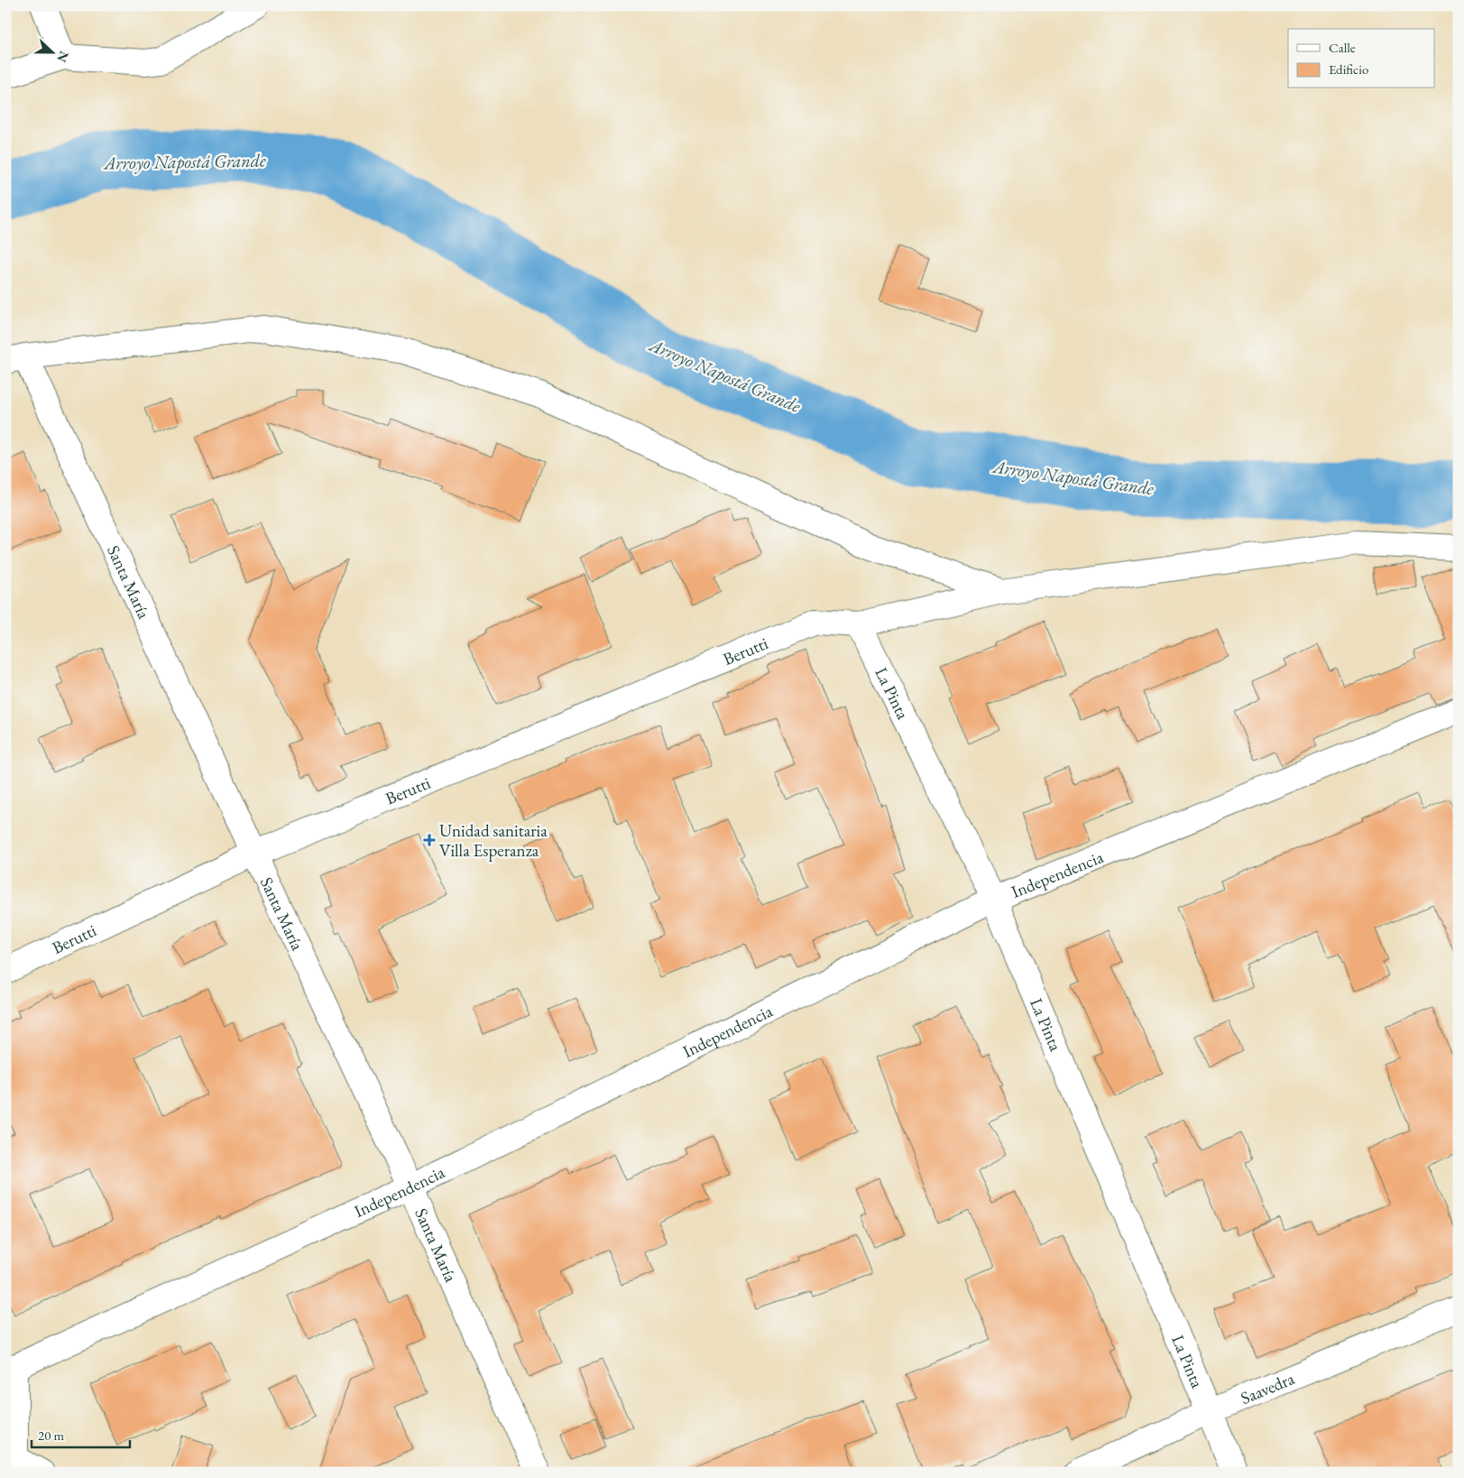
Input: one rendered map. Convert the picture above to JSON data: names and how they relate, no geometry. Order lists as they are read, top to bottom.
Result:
{
  "streets": {
    "street": [
      "Santa María",
      "Berutti",
      "La Pinta",
      "Independencia",
      "Saavedra"
    ]
  },
  "crossings": [
    ["Santa María", "Berutti"],
    ["Santa María", "Independencia"],
    ["Berutti", "La Pinta"],
    ["La Pinta", "Independencia"],
    ["La Pinta", "Saavedra"]
  ],
  "water": ["Arroyo Napostá Grande"],
  "places": {
    "health": ["Unidad sanitaria Villa Esperanza"]
  },
  "legend": ["Calle", "Edificio"],
  "scale_bar": "20 m",
  "north": "right"
}
